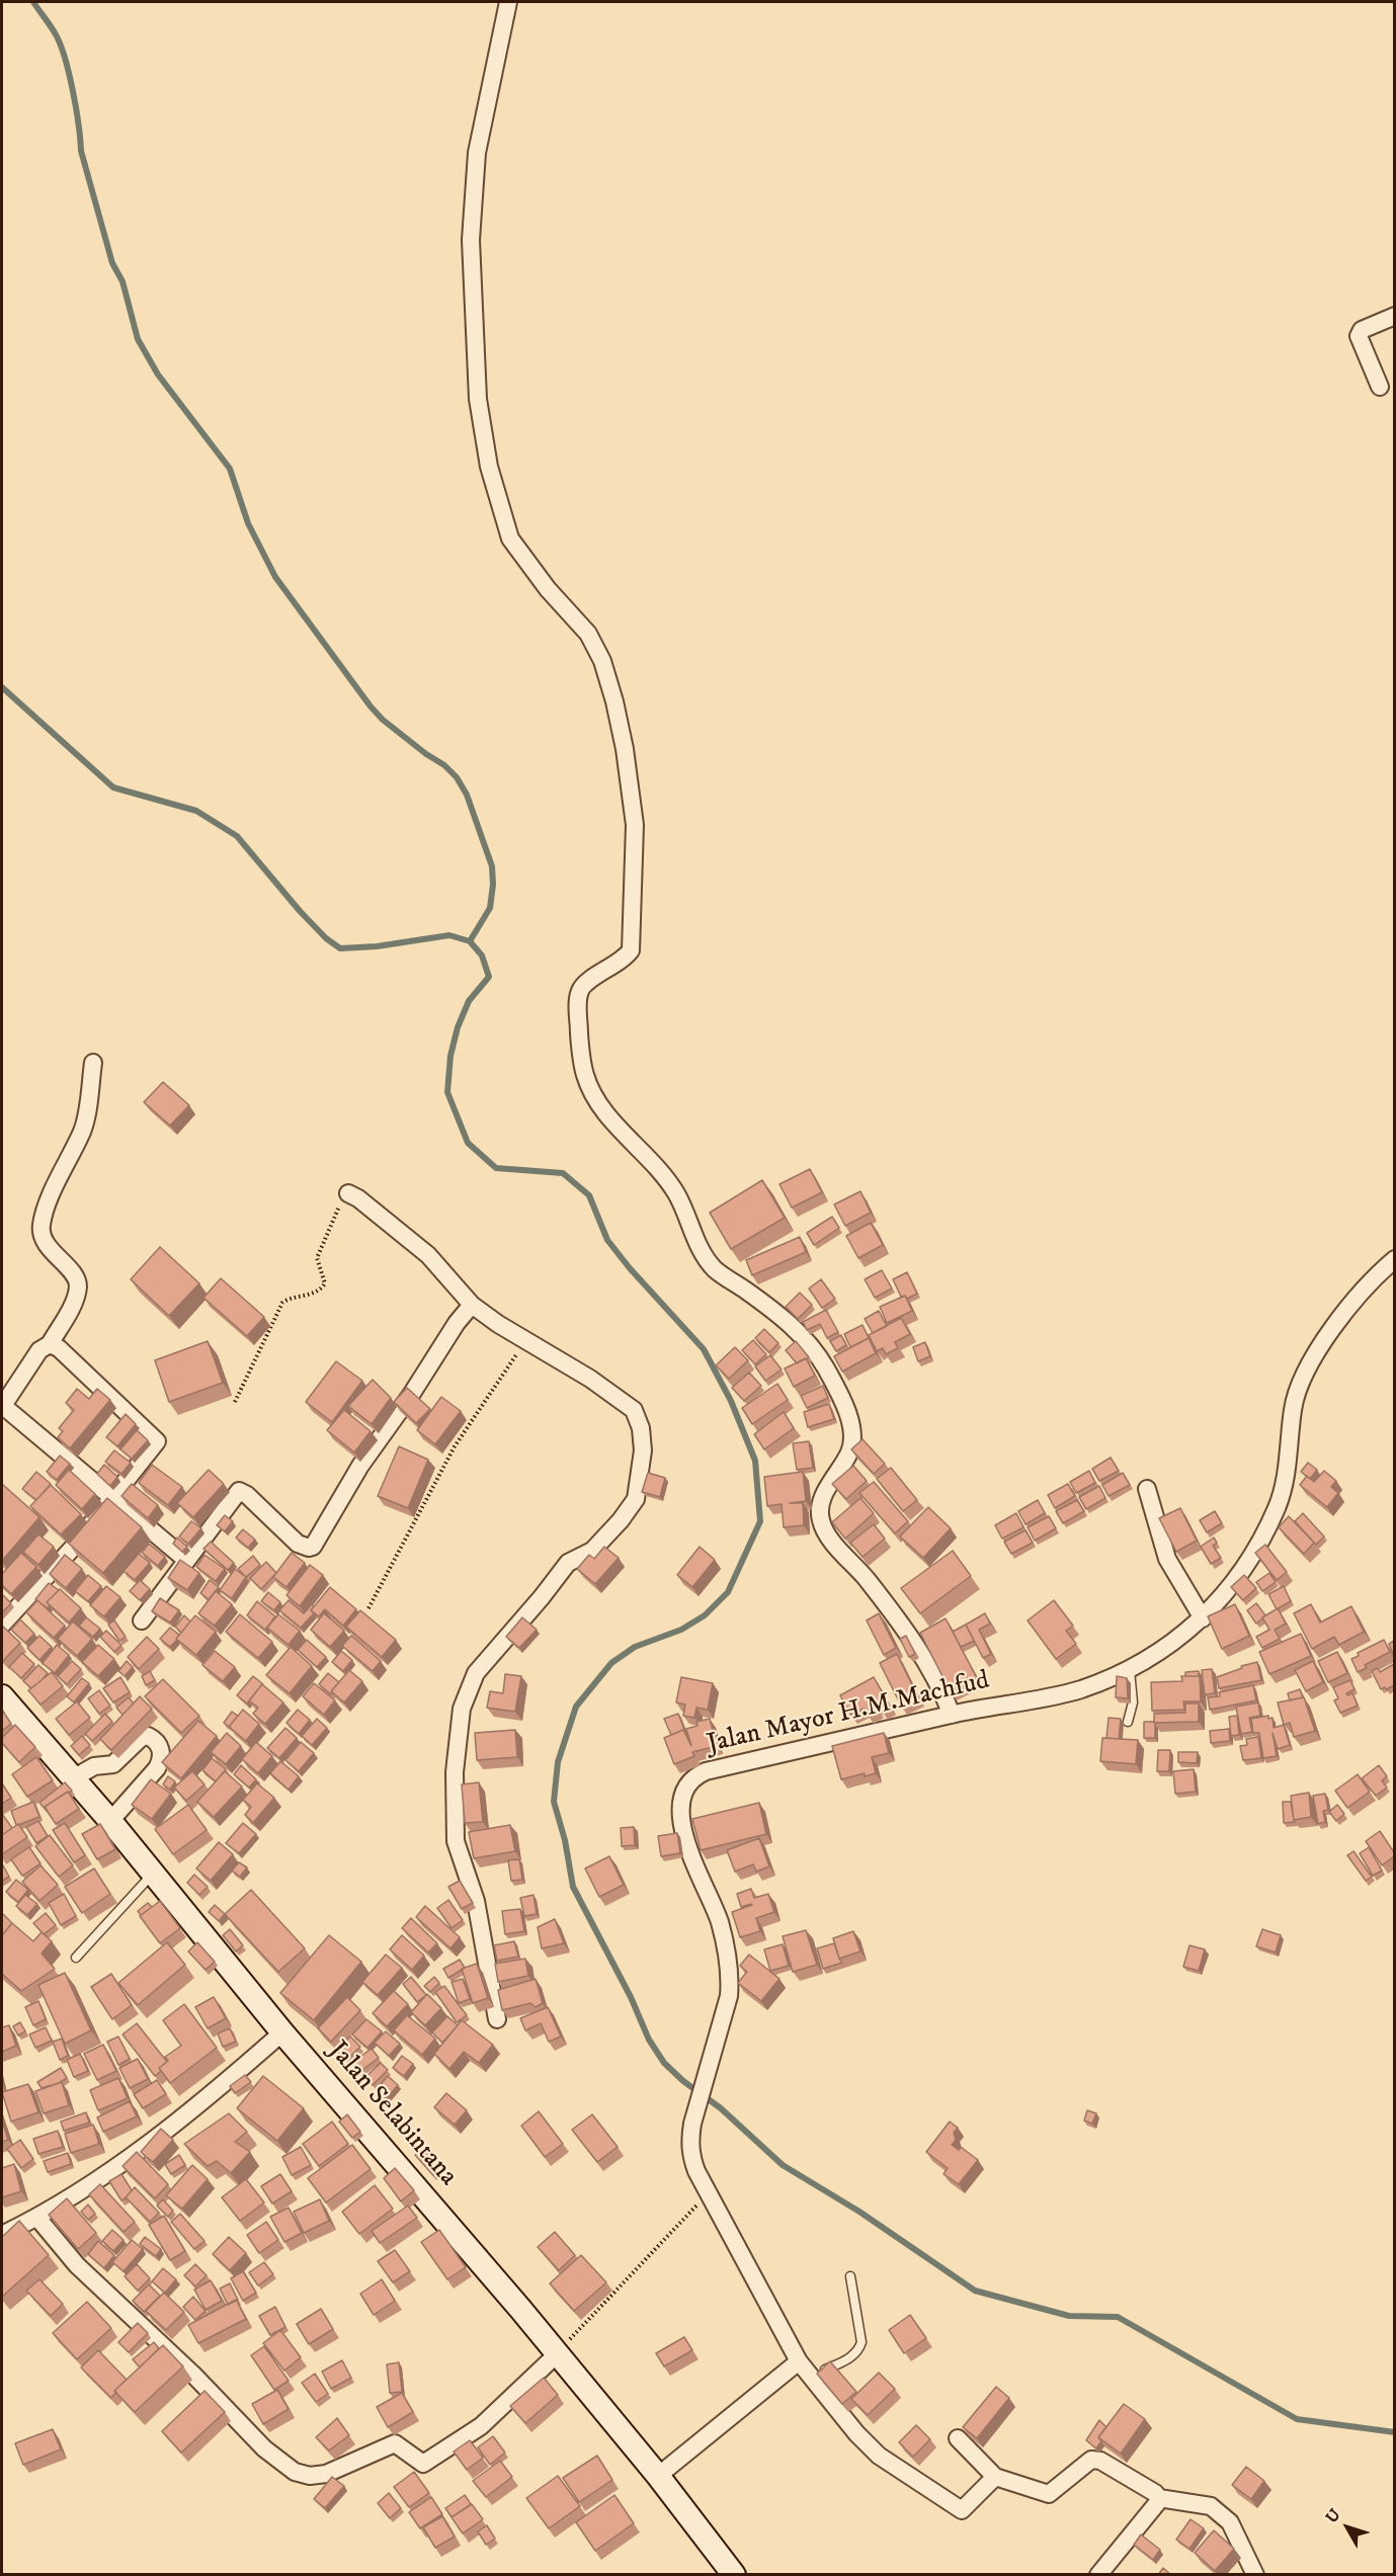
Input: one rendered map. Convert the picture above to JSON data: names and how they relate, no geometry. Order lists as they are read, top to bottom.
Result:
{
  "streets": {
    "street": ["Jalan Mayor H.M.Machfud", "Jalan Selabintana"]
  },
  "north": "top left"
}
